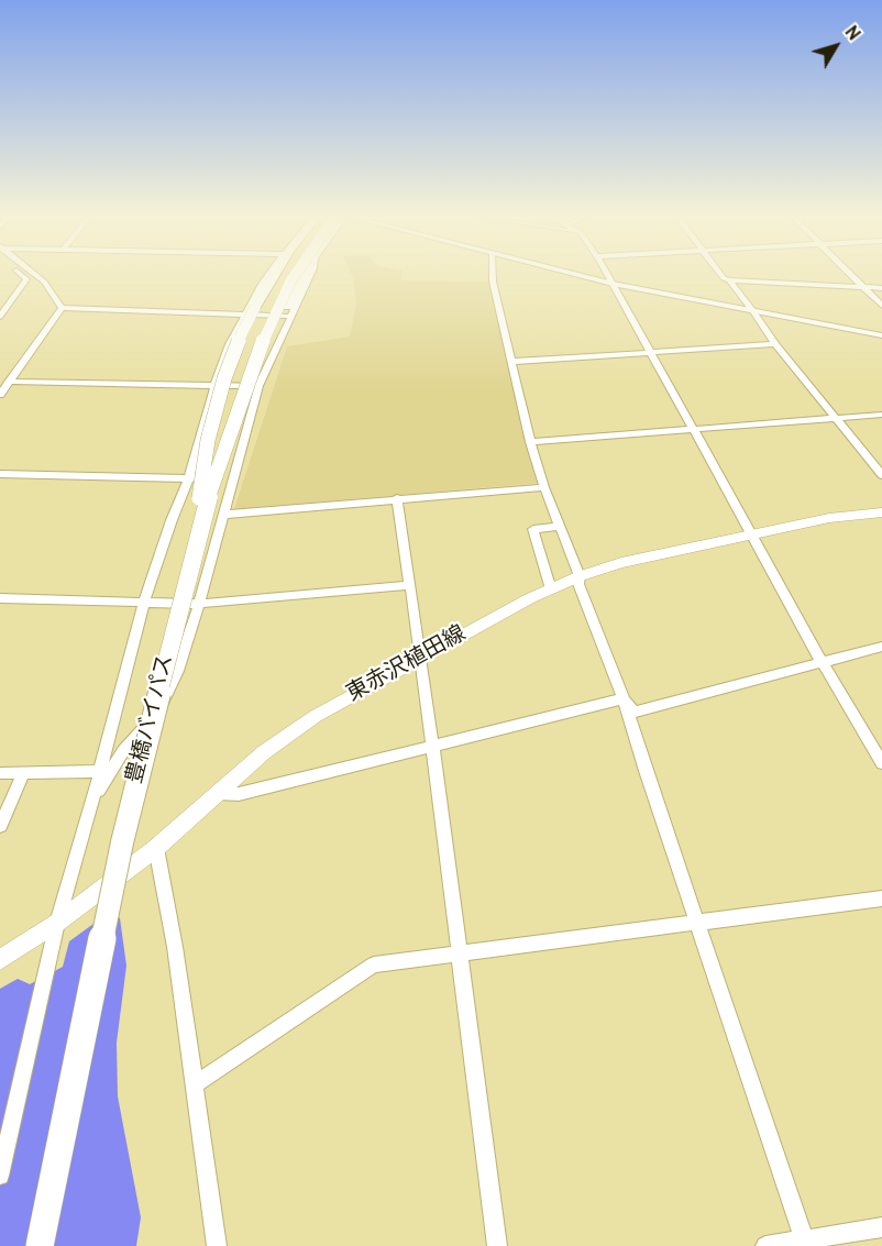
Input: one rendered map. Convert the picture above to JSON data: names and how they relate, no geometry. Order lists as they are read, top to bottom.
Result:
{
  "streets": {
    "highway": ["豊橋バイパス"],
    "main road": ["東赤沢植田線"]
  },
  "north": "top right"
}
